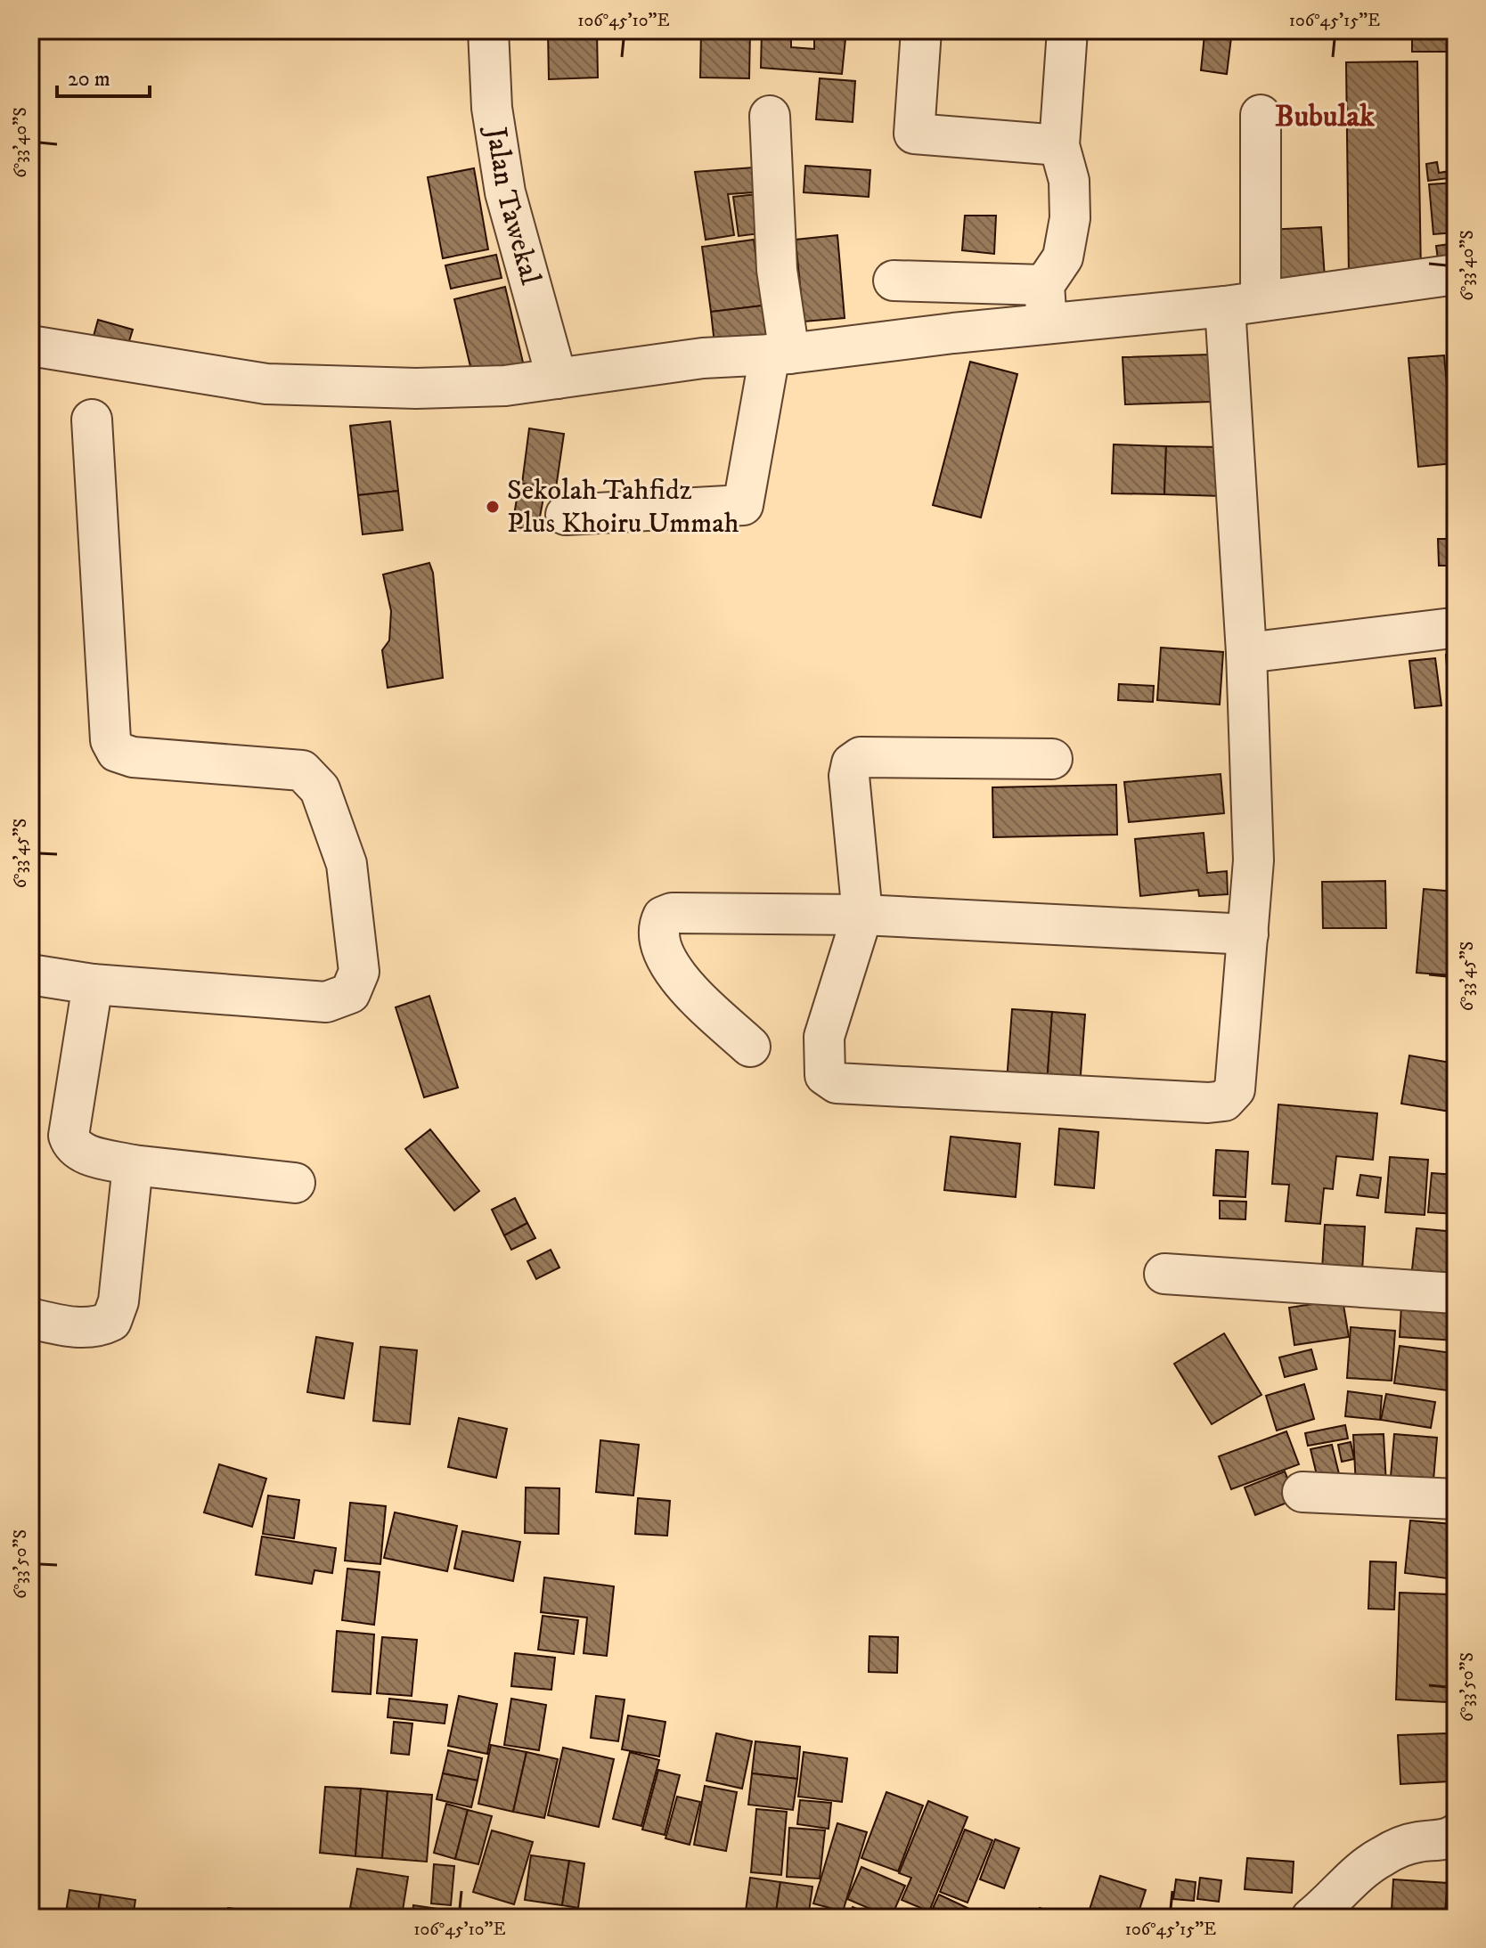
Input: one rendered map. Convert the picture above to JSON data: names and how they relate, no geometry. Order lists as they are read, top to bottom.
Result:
{
  "streets": {
    "street": ["Jalan Tawekal"]
  },
  "districts": ["Bubulak"],
  "places": ["Sekolah Tahfidz Plus Khoiru Ummah"],
  "scale_bar": "20 m",
  "coordinates": [
    "106°45'10\"E",
    "106°45'15\"E",
    "6°33'40\"S",
    "6°33'45\"S",
    "6°33'50\"S"
  ]
}
